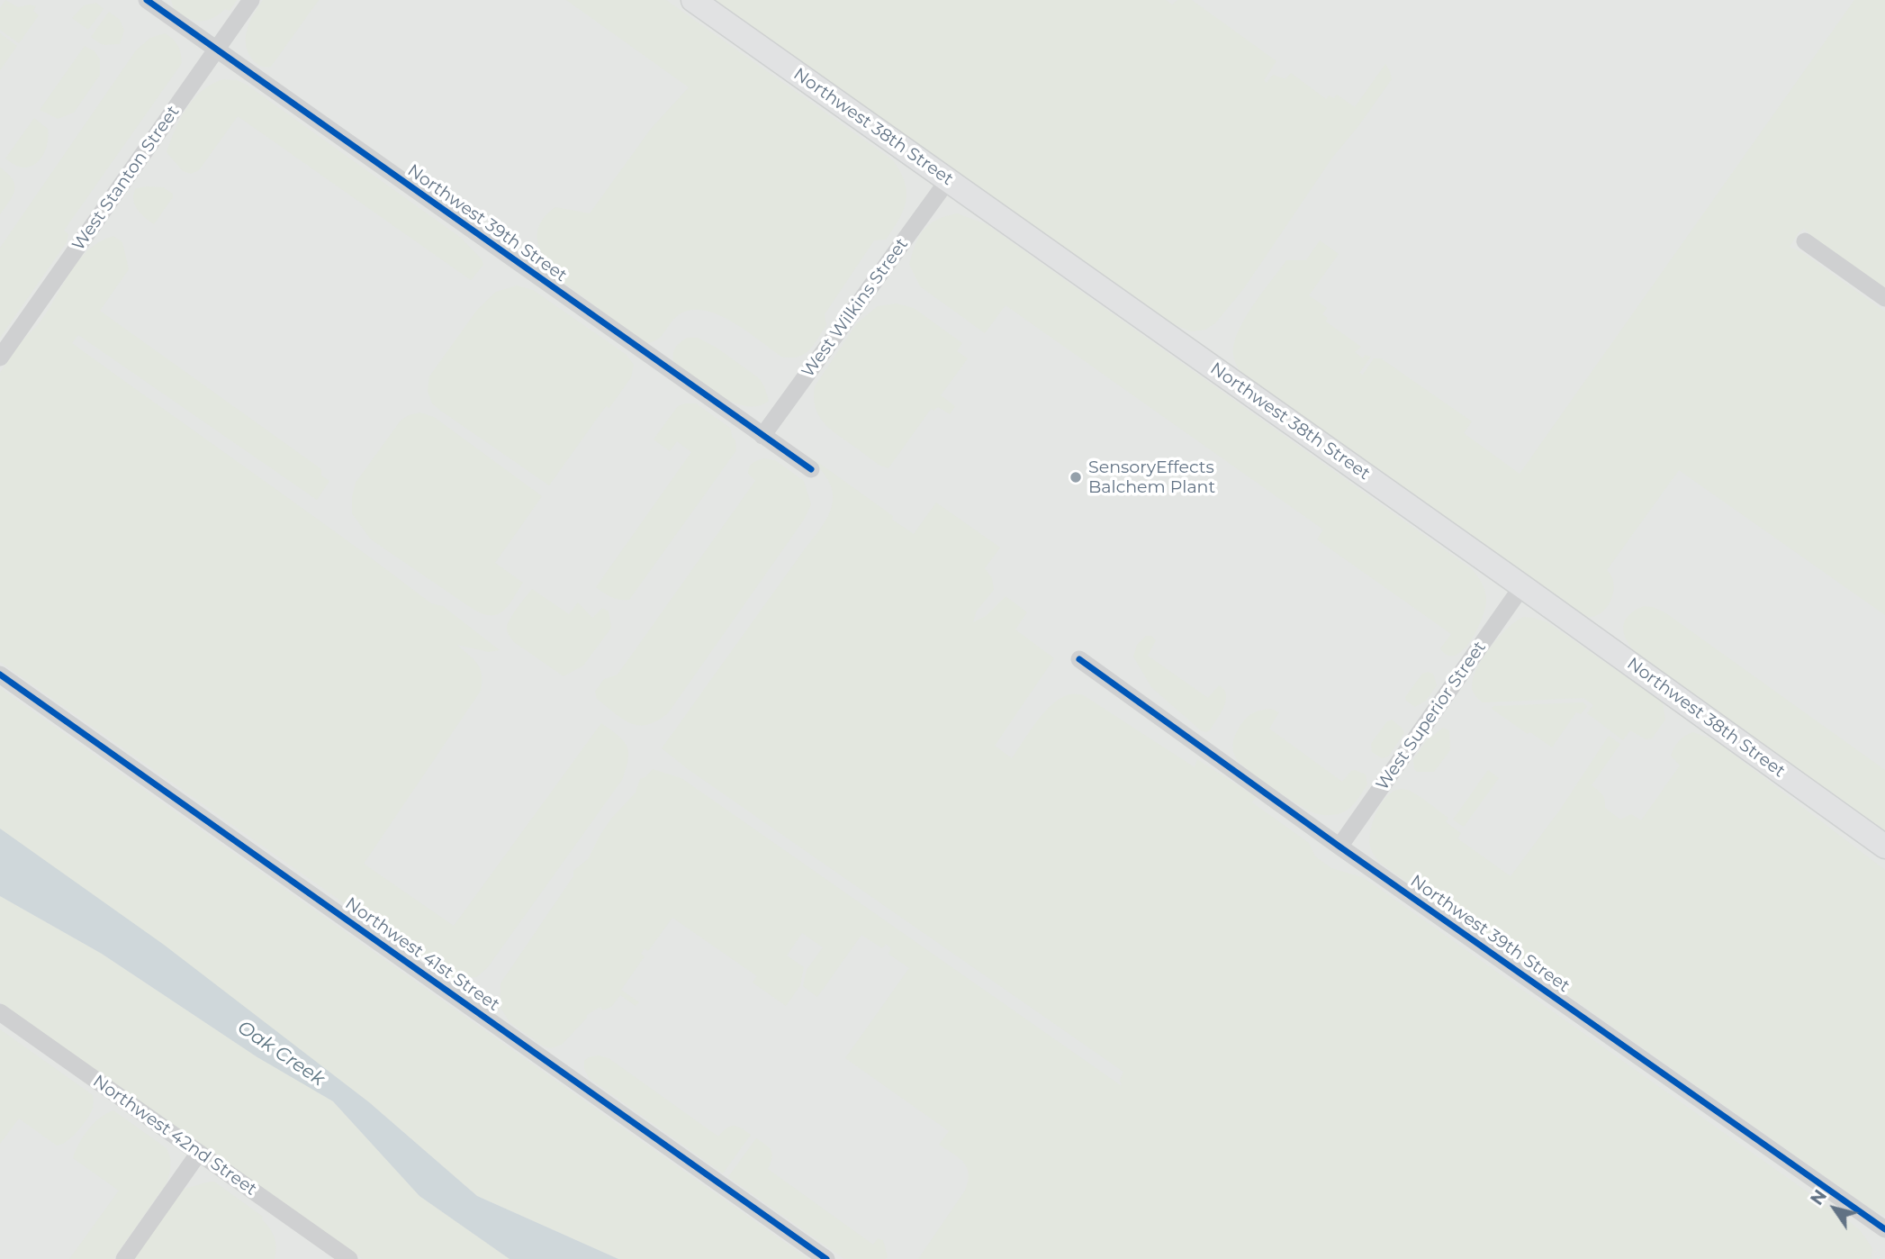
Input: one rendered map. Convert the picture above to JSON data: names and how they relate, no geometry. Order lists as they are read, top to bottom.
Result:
{
  "streets": {
    "main road": ["Northwest 38th Street"],
    "street": [
      "West Stanton Street",
      "Northwest 39th Street",
      "West Wilkins Street",
      "West Superior Street",
      "Northwest 41st Street",
      "Northwest 42nd Street"
    ]
  },
  "crossings": [
    ["Northwest 38th Street", "West Wilkins Street"],
    ["Northwest 38th Street", "West Superior Street"],
    ["West Stanton Street", "Northwest 39th Street"],
    ["Northwest 39th Street", "West Wilkins Street"],
    ["Northwest 39th Street", "West Superior Street"]
  ],
  "water": ["Oak Creek"],
  "places": ["SensoryEffects Balchem Plant"],
  "north": "top left"
}
